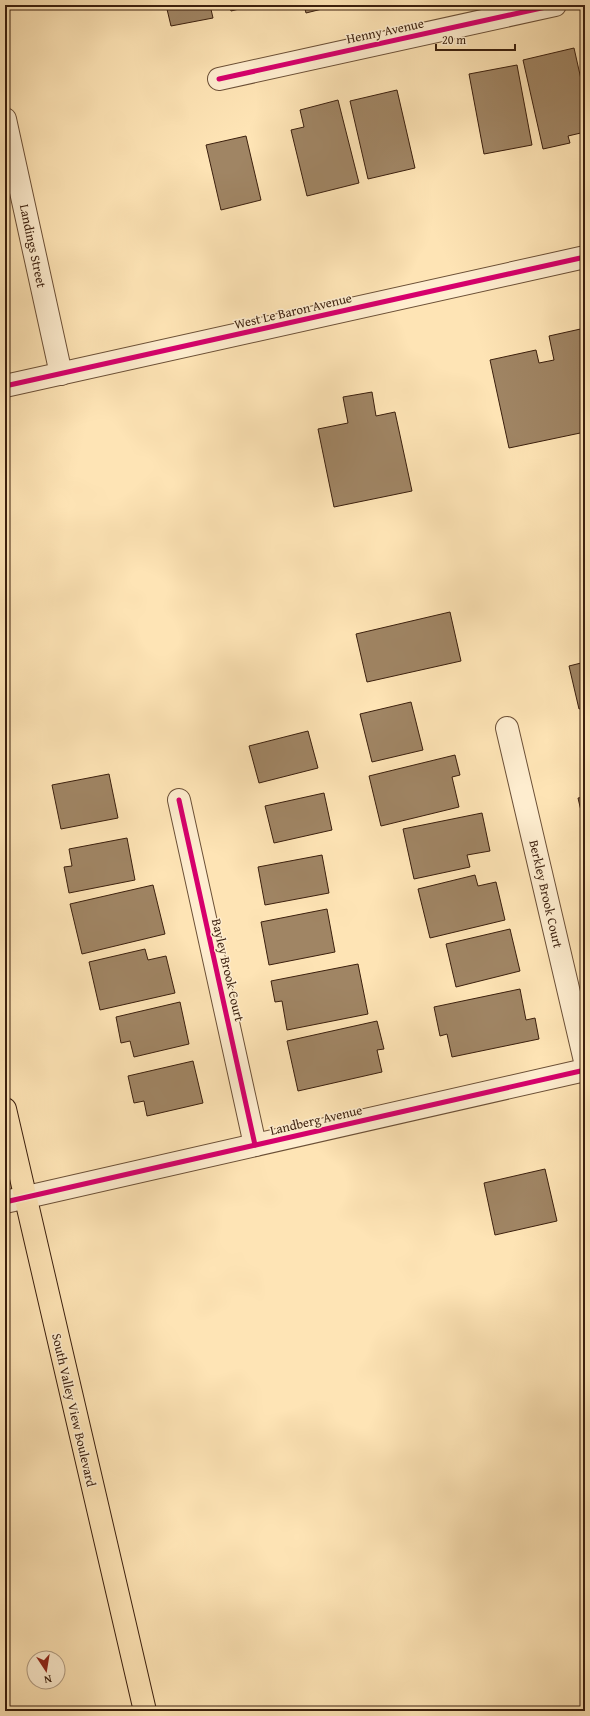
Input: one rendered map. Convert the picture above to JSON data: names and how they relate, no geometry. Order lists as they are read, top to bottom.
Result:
{
  "streets": {
    "main road": ["South Valley View Boulevard"],
    "street": [
      "Henny Avenue",
      "Landings Street",
      "West Le Baron Avenue",
      "Berkley Brook Court",
      "Bayley Brook Court",
      "Landberg Avenue"
    ]
  },
  "crossings": [
    ["Landings Street", "West Le Baron Avenue"],
    ["Bayley Brook Court", "Landberg Avenue"],
    ["Landberg Avenue", "South Valley View Boulevard"]
  ],
  "scale_bar": "20 m",
  "north": "bottom"
}
